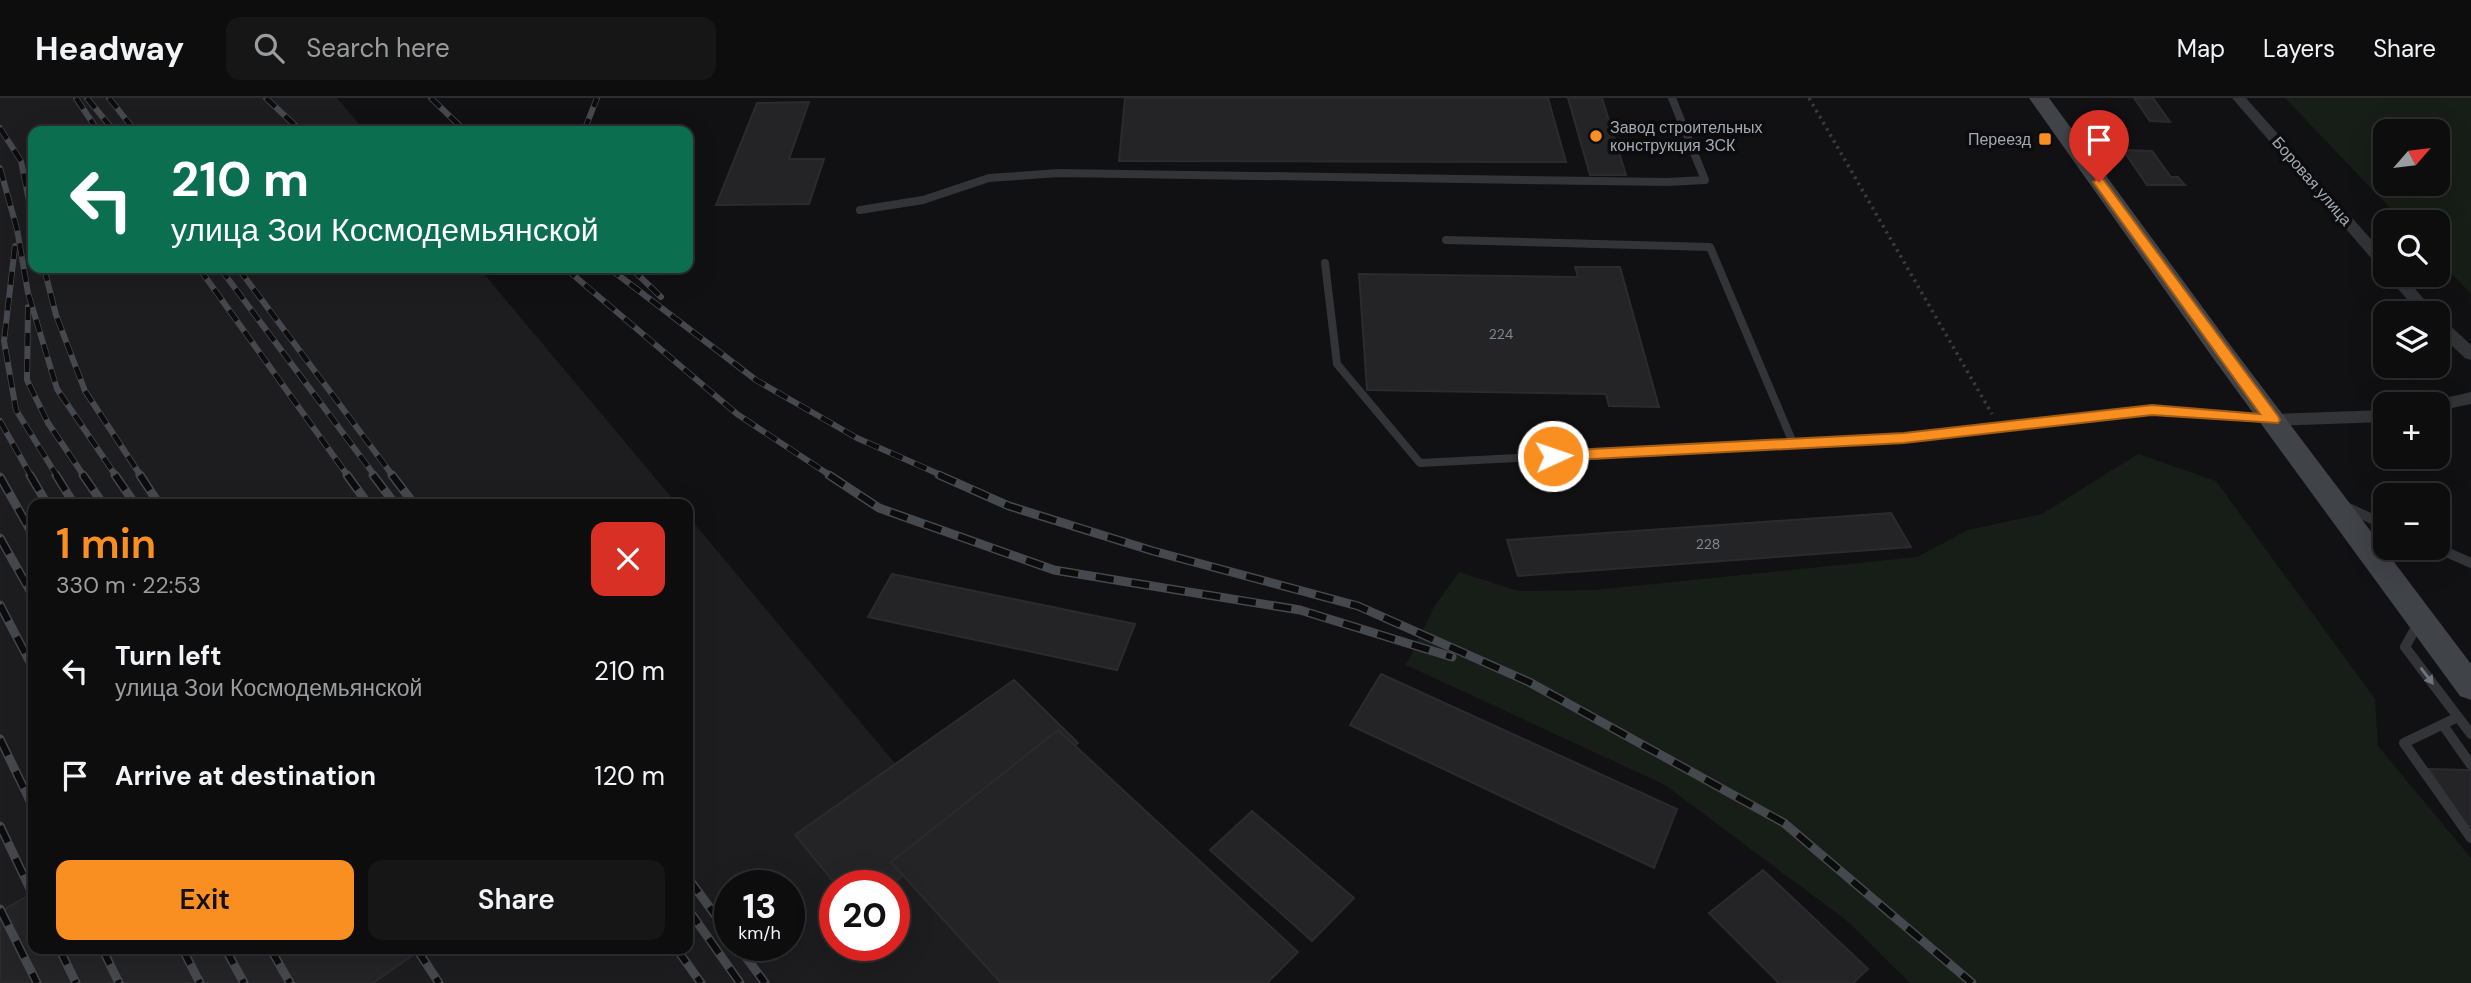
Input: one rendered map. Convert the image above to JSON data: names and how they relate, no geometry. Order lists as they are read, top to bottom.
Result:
{
  "streets": {
    "street": ["Боровая улица"]
  },
  "places": {
    "other": ["Завод строительных конструкция ЗСК"],
    "transit": ["Переезд"]
  },
  "house_numbers": ["224", "228"],
  "north": "top right",
  "page": {
    "header": "Headway",
    "search": "Search here",
    "nav": ["Map", "Layers", "Share"],
    "map_buttons": ["+", "−"],
    "turn": ["210 m", "улица Зои Космодемьянской"],
    "heading": ["1 min", "330 m · 22:53"],
    "list": [
      {
        "name": "Turn left",
        "note": "улица Зои Космодемьянской",
        "value": "210 m"
      },
      {
        "name": "Arrive at destination",
        "value": "120 m"
      }
    ],
    "buttons": ["Exit", "Share"],
    "speed": "13 km/h",
    "limit": "20"
  }
}
